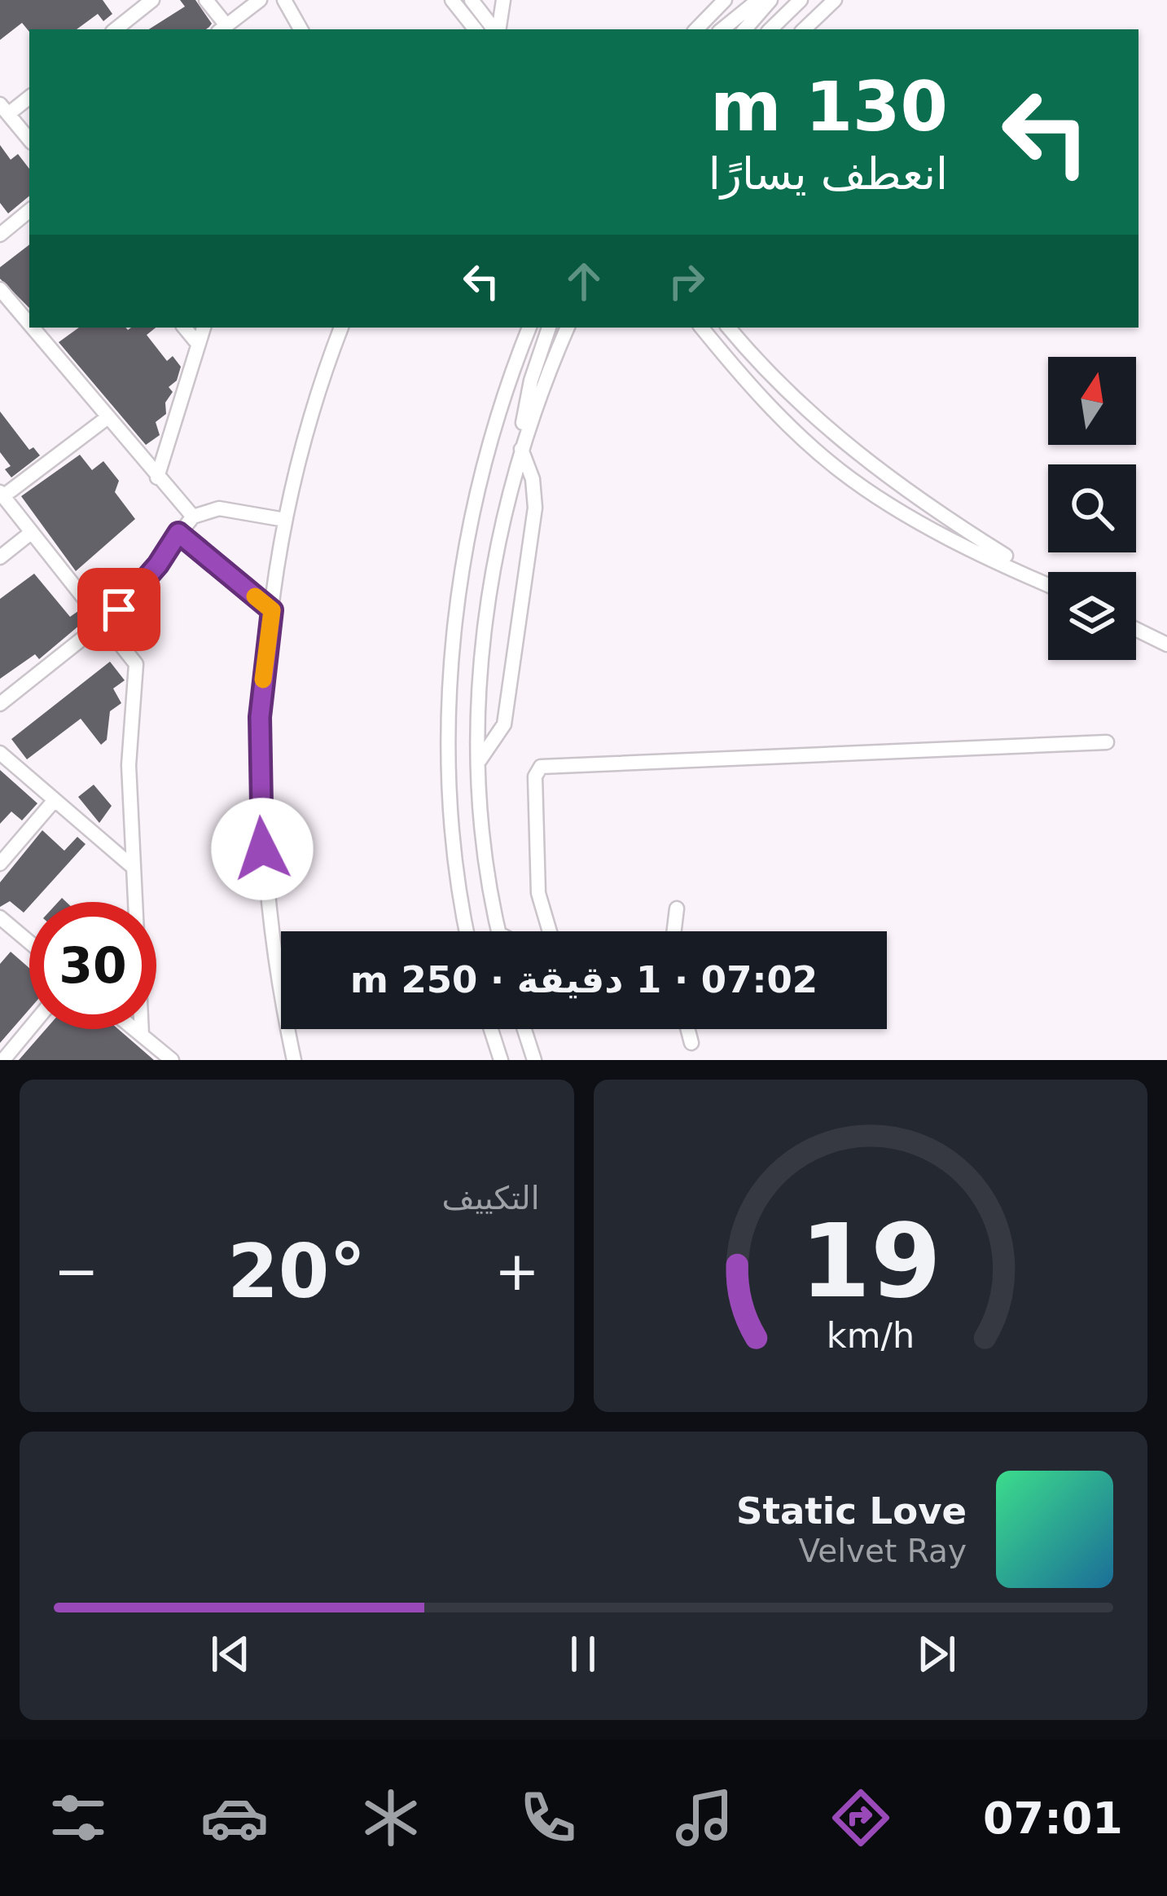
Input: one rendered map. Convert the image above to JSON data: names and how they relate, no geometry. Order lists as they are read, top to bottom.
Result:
{
  "north": "top",
  "page": {
    "turn": ["130 m", "انعطف يسارًا"],
    "limit": "30",
    "trip": "07:02 · 1 دقيقة · 250 m",
    "tile": "التكييف",
    "heat": ["−", "20°", "+"],
    "song": ["Static Love", "Velvet Ray"],
    "tabs": "07:01",
    "gauge": ["19", "km/h"]
  }
}
